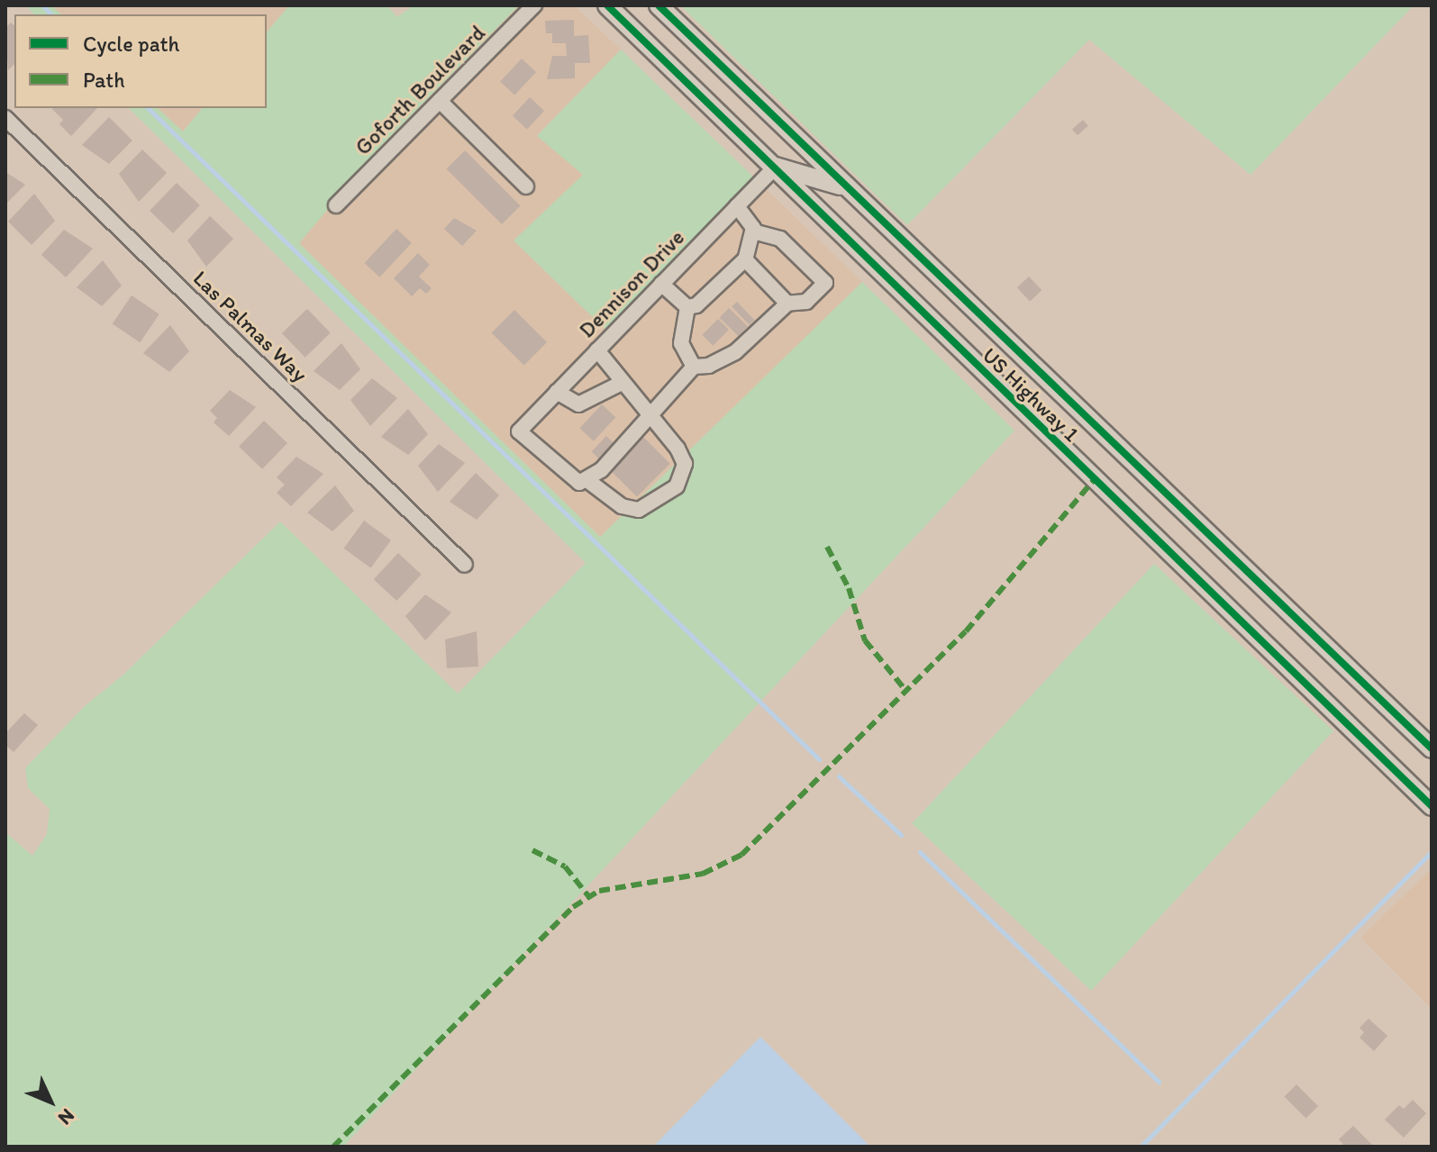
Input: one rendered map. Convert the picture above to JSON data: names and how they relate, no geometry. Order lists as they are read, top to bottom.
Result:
{
  "streets": {
    "main road": ["US Highway 1"],
    "street": ["Goforth Boulevard", "Dennison Drive", "Las Palmas Way"]
  },
  "crossings": [
    ["Dennison Drive", "US Highway 1"]
  ],
  "legend": ["Cycle path", "Path"],
  "north": "bottom right"
}
